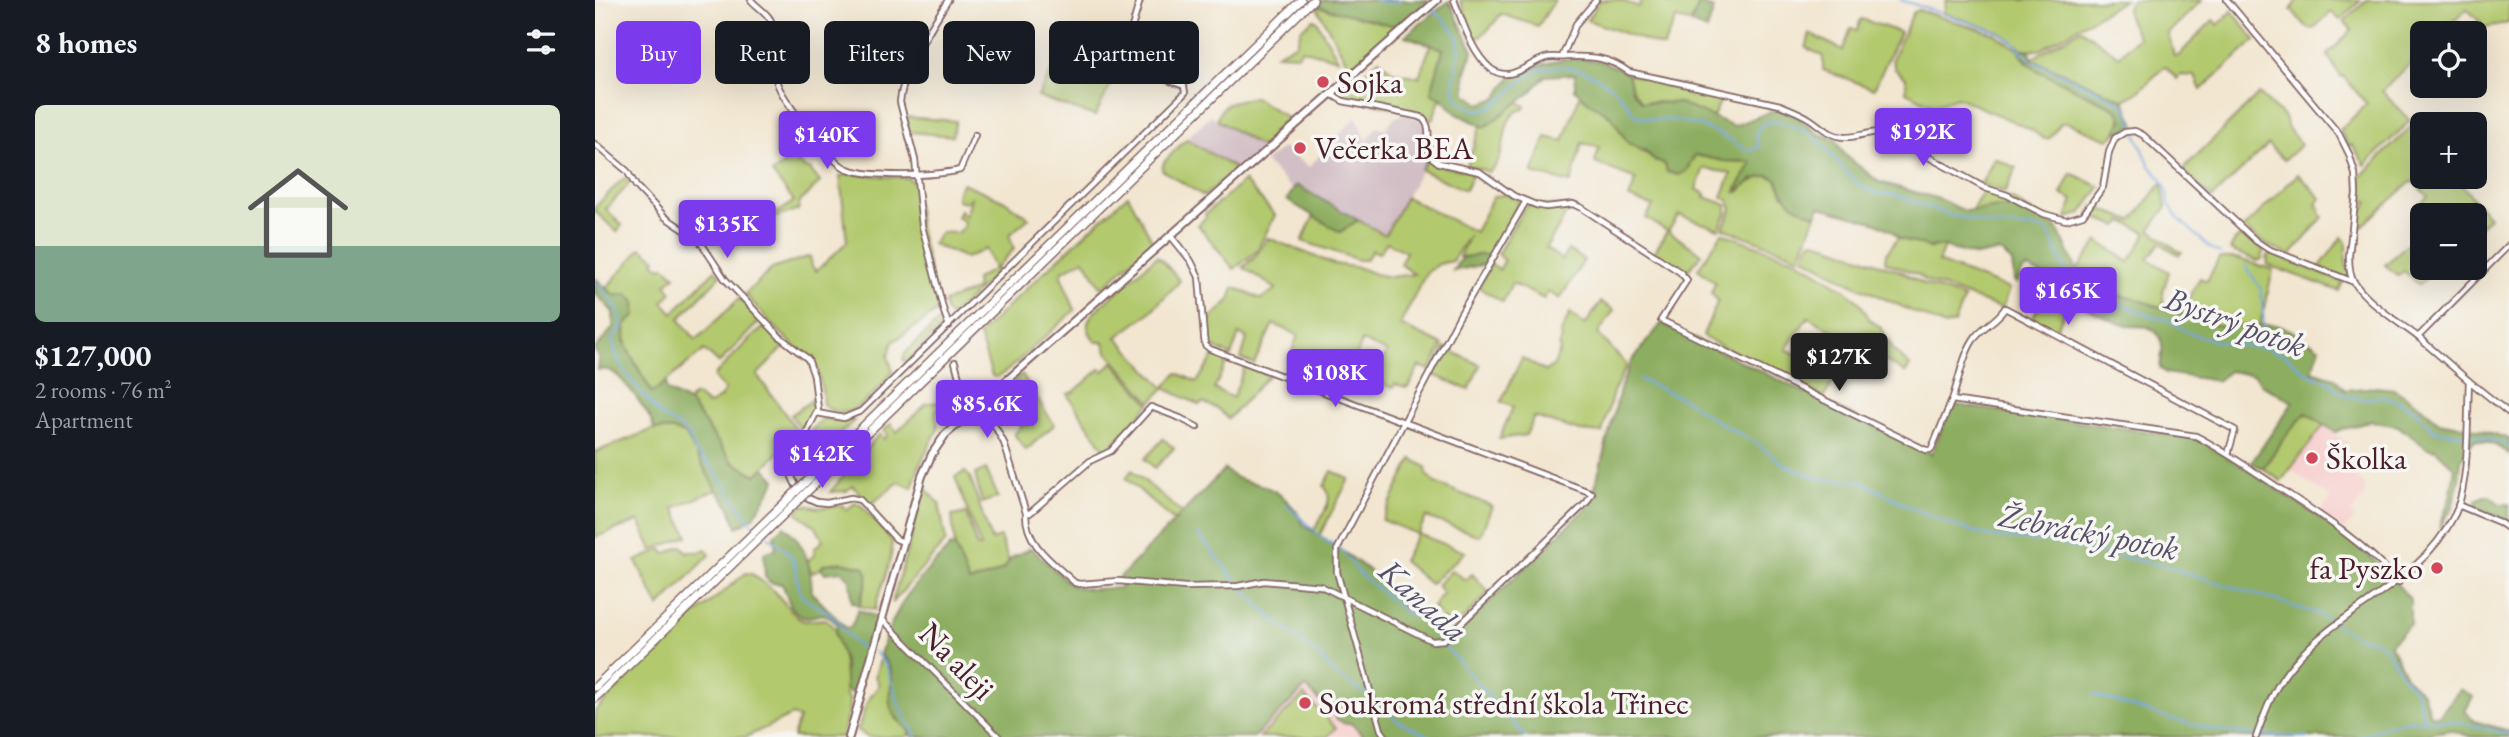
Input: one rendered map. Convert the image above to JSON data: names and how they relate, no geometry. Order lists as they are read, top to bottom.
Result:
{
  "streets": {
    "street": ["Na aleji"]
  },
  "water": ["Bystrý potok", "Žebrácký potok", "Kanada"],
  "places": [
    "Sojka",
    "Večerka BEA",
    "Školka",
    "fa Pyszko",
    "Soukromá střední škola Třinec"
  ],
  "page": {
    "heading": "8 homes",
    "map_buttons": ["+", "−"],
    "chip": [
      "Buy",
      "Rent",
      "Filters",
      "New",
      "Apartment"
    ],
    "list": [
      {
        "name": "$127,000",
        "note": "2 rooms · 76 m² · Apartment"
      }
    ],
    "price": [
      "$192K",
      "$140K",
      "$135K",
      "$165K",
      "$127K",
      "$108K",
      "$85.6K",
      "$142K"
    ]
  }
}
